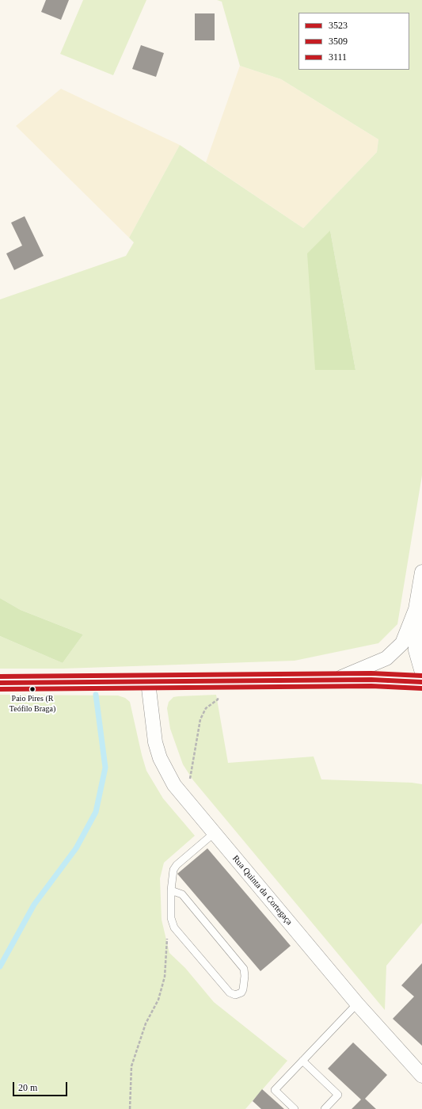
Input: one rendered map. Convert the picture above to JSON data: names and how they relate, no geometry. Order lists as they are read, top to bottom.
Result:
{
  "streets": {
    "street": ["Rua Quinta da Cortegaça"]
  },
  "places": ["Paio Pires (R Teófilo Braga)"],
  "lines": ["transit line 3111", "transit line 3523", "transit line 3509"],
  "legend": ["3523", "3509", "3111"],
  "scale_bar": "20 m"
}
